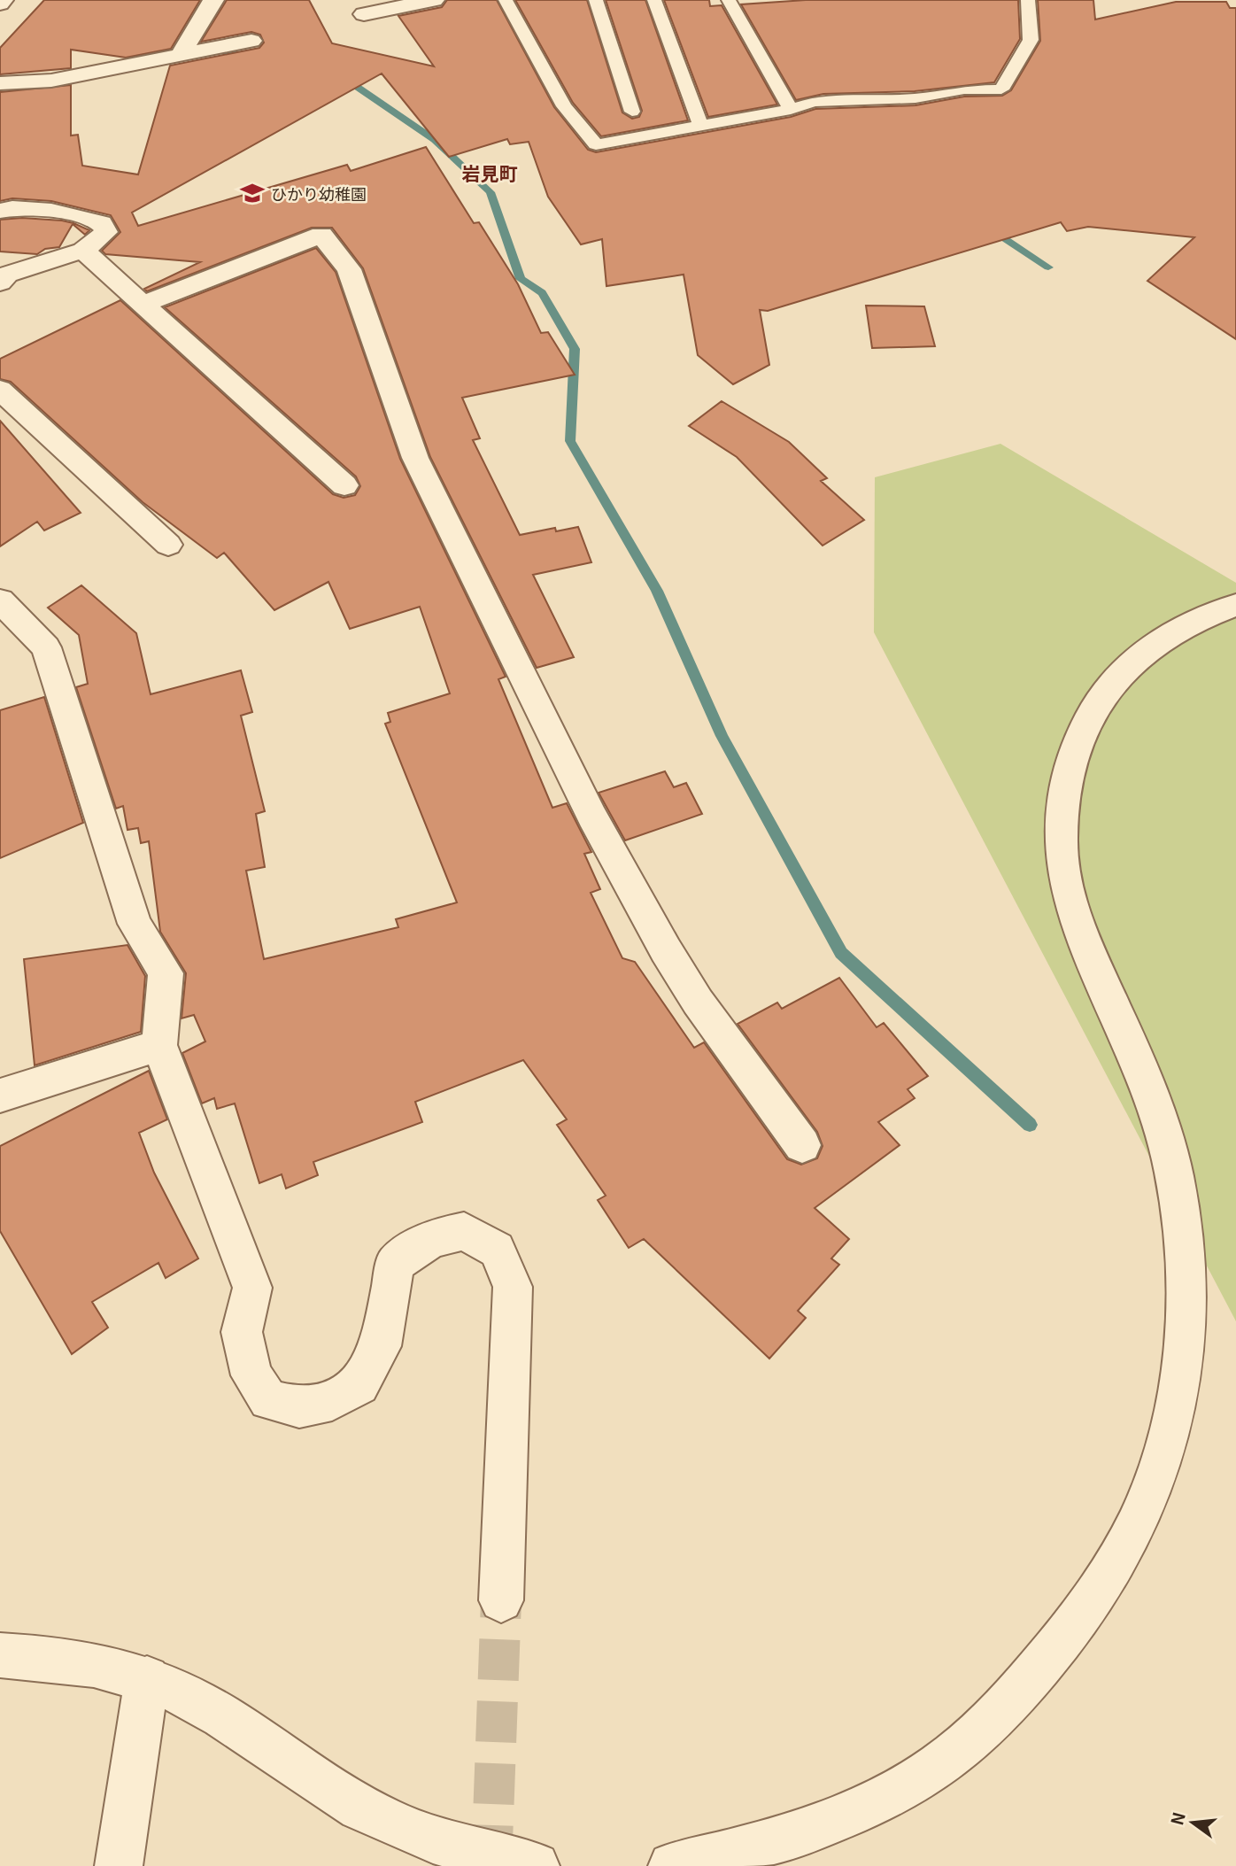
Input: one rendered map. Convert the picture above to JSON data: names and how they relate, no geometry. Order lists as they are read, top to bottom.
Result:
{
  "districts": ["岩見町"],
  "places": {
    "school or university": ["ひかり幼稚園"]
  },
  "north": "left"
}
